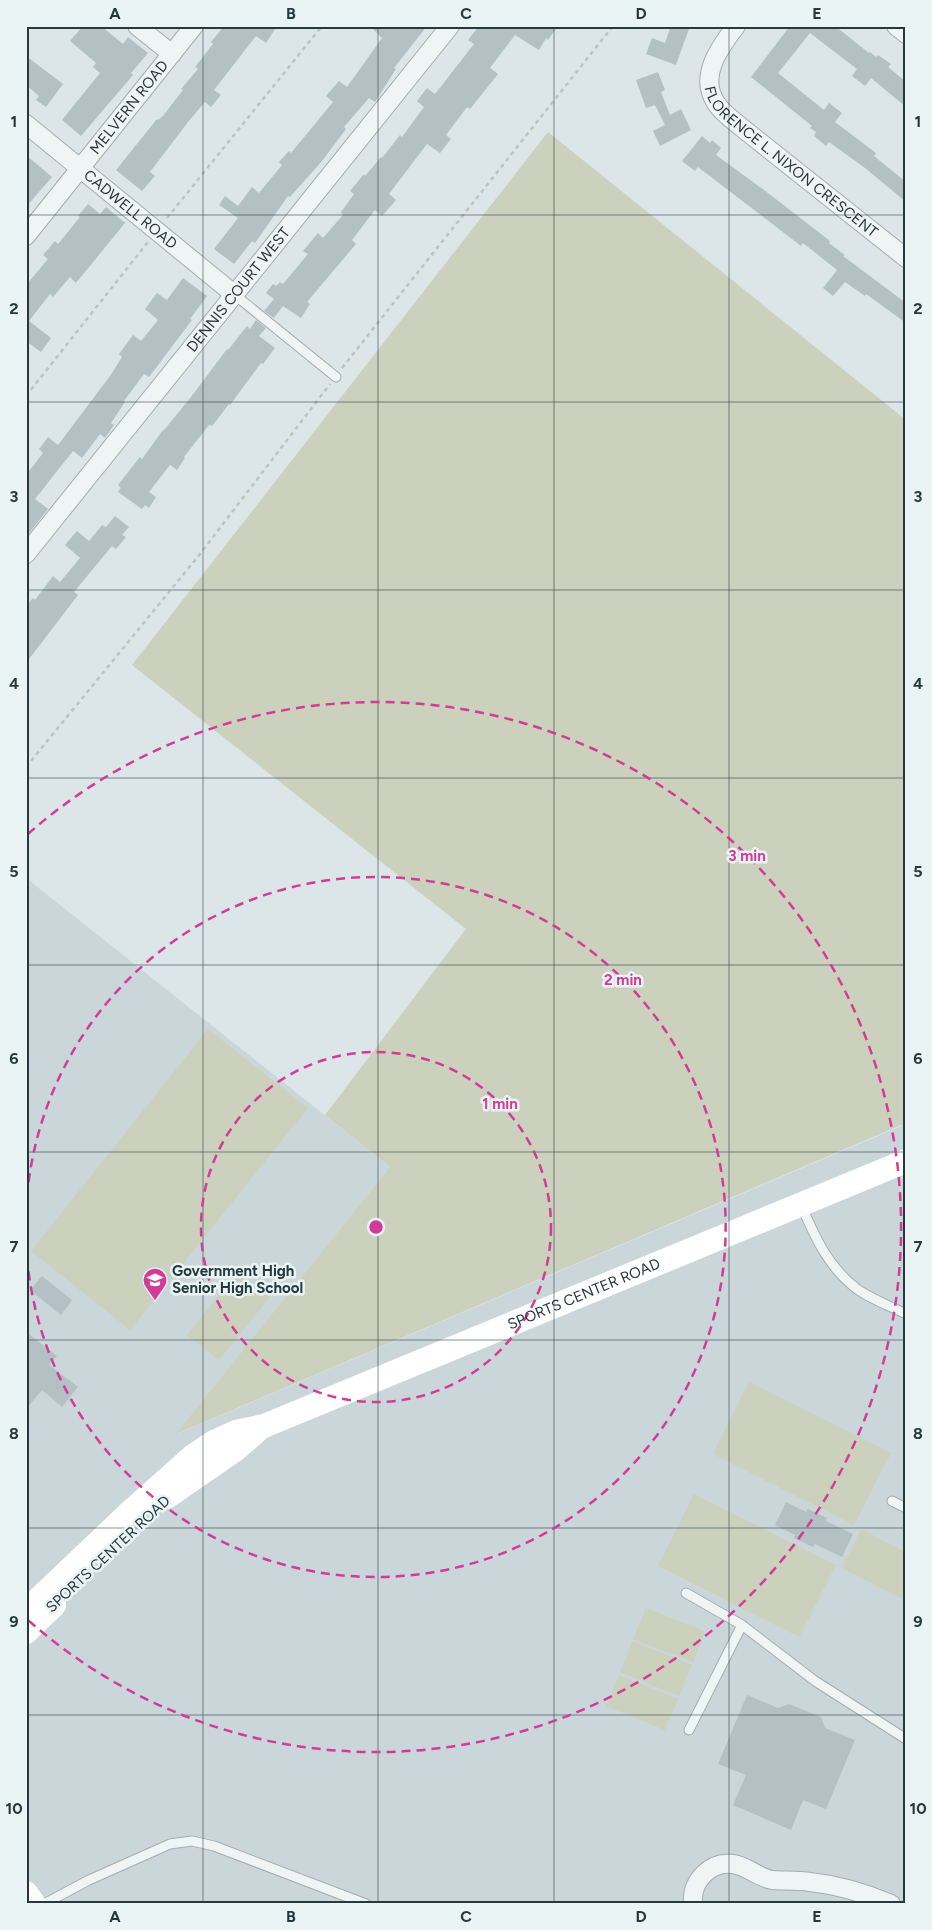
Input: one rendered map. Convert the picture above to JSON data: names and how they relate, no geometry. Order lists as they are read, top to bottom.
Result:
{
  "streets": {
    "main road": ["SPORTS CENTER ROAD"],
    "street": [
      "MELVERN ROAD",
      "FLORENCE L. NIXON CRESCENT",
      "CADWELL ROAD",
      "DENNIS COURT WEST"
    ]
  },
  "crossings": [
    ["MELVERN ROAD", "CADWELL ROAD"],
    ["CADWELL ROAD", "DENNIS COURT WEST"]
  ],
  "places": {
    "school or university": ["Government High Senior High School"]
  },
  "grid": {
    "columns": [
      "A",
      "B",
      "C",
      "D",
      "E"
    ],
    "rows": [
      "1",
      "2",
      "3",
      "4",
      "5",
      "6",
      "7",
      "8",
      "9",
      "10"
    ]
  },
  "rings": ["3 min", "2 min", "1 min"]
}
